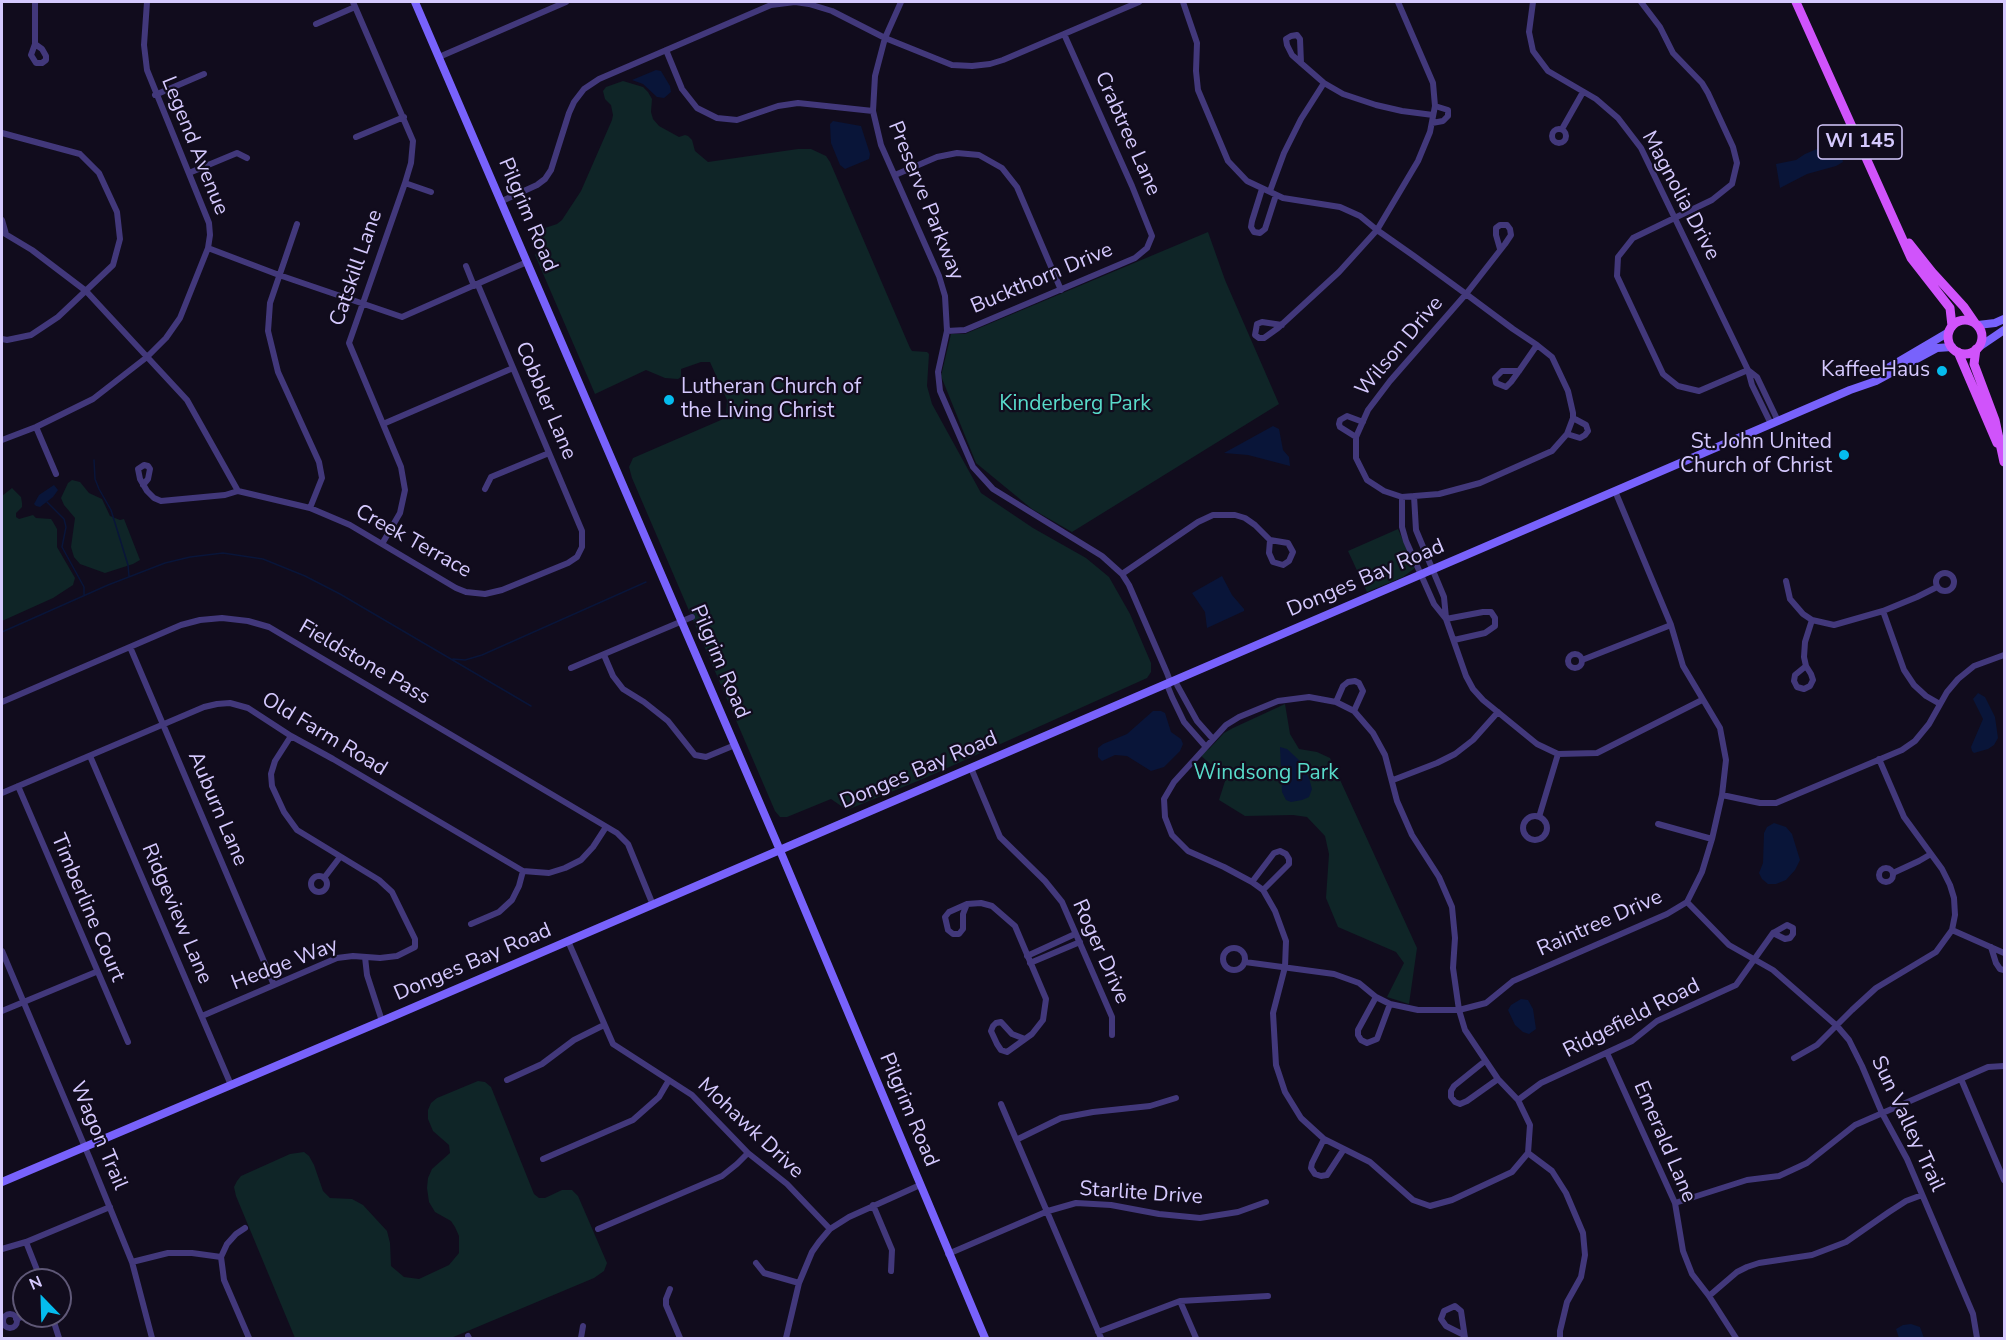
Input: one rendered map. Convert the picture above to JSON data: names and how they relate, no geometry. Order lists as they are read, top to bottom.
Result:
{
  "streets": {
    "main road": ["WI 145"],
    "street": [
      "Crabtree Lane",
      "Legend Avenue",
      "Magnolia Drive",
      "Preserve Parkway",
      "Pilgrim Road",
      "Catskill Lane",
      "Buckthorn Drive",
      "Wilson Drive",
      "Cobbler Lane",
      "Creek Terrace",
      "Donges Bay Road",
      "Fieldstone Pass",
      "Old Farm Road",
      "Auburn Lane",
      "Timberline Court",
      "Ridgeview Lane",
      "Raintree Drive",
      "Roger Drive",
      "Hedge Way",
      "Ridgefield Road",
      "Sun Valley Trail",
      "Mohawk Drive",
      "Wagon Trail",
      "Emerald Lane",
      "Starlite Drive"
    ]
  },
  "crossings": [
    ["Crabtree Lane", "Buckthorn Drive"],
    ["WI 145", "Donges Bay Road"],
    ["Magnolia Drive", "Donges Bay Road"],
    ["Preserve Parkway", "Buckthorn Drive"],
    ["Preserve Parkway", "Donges Bay Road"],
    ["Pilgrim Road", "Donges Bay Road"],
    ["Pilgrim Road", "Starlite Drive"],
    ["Catskill Lane", "Creek Terrace"],
    ["Cobbler Lane", "Creek Terrace"],
    ["Donges Bay Road", "Fieldstone Pass"],
    ["Donges Bay Road", "Ridgeview Lane"],
    ["Donges Bay Road", "Raintree Drive"],
    ["Donges Bay Road", "Roger Drive"],
    ["Donges Bay Road", "Mohawk Drive"],
    ["Donges Bay Road", "Wagon Trail"],
    ["Fieldstone Pass", "Old Farm Road"],
    ["Fieldstone Pass", "Auburn Lane"],
    ["Old Farm Road", "Auburn Lane"],
    ["Old Farm Road", "Timberline Court"],
    ["Old Farm Road", "Ridgeview Lane"],
    ["Auburn Lane", "Hedge Way"],
    ["Ridgeview Lane", "Hedge Way"],
    ["Raintree Drive", "Sun Valley Trail"],
    ["Ridgefield Road", "Sun Valley Trail"],
    ["Ridgefield Road", "Emerald Lane"]
  ],
  "parks": ["Kinderberg Park", "Windsong Park"],
  "places": ["KaffeeHaus", "Lutheran Church of the Living Christ", "St. John United Church of Christ"],
  "north": "top left"
}
